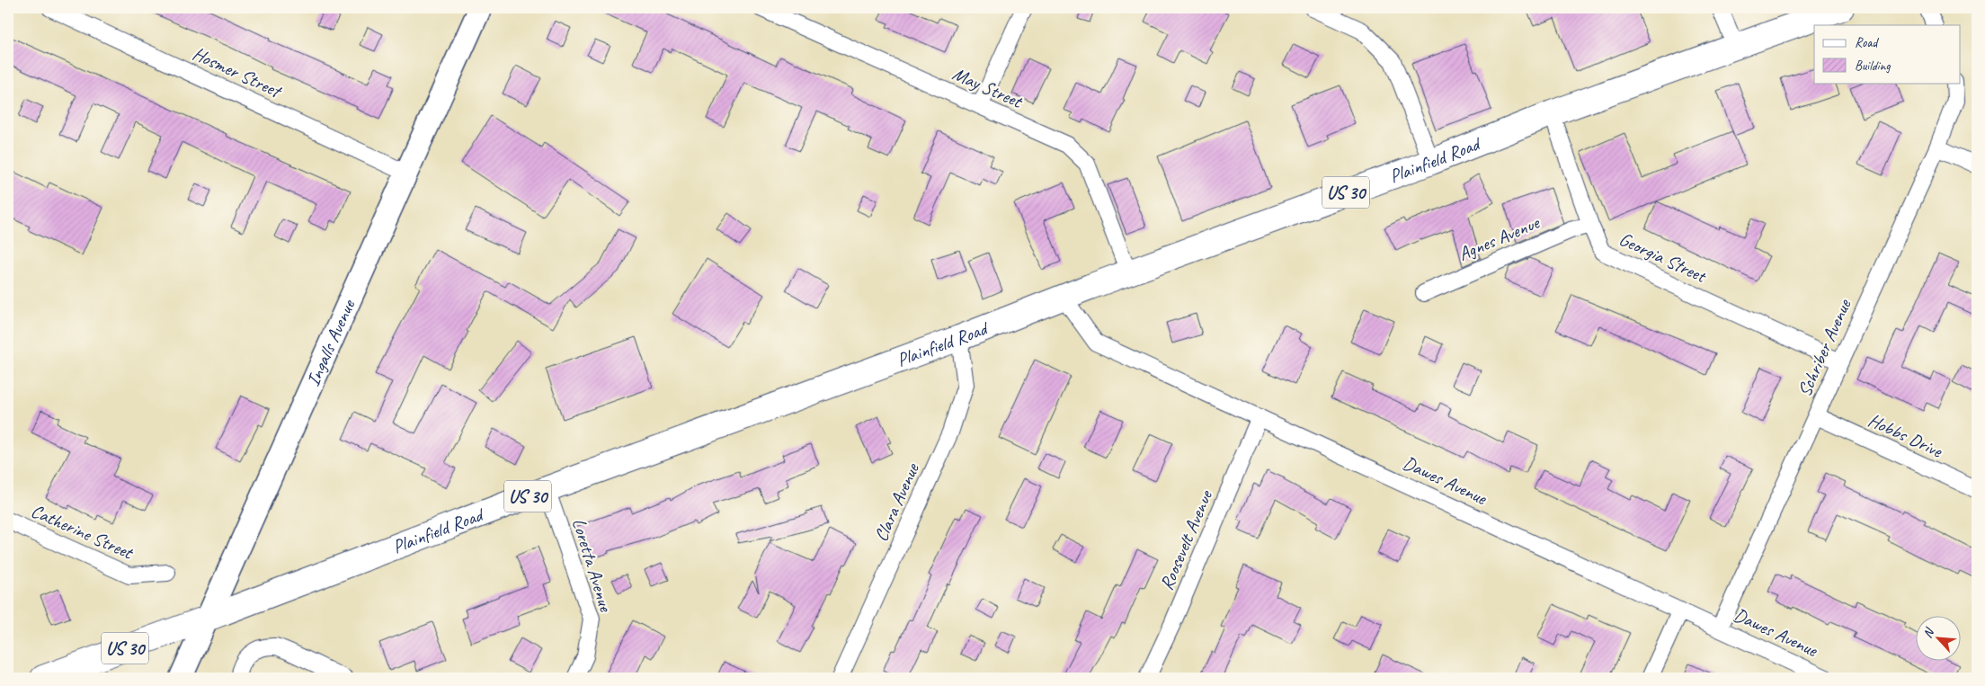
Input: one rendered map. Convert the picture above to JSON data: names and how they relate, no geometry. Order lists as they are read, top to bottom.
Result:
{
  "streets": {
    "main road": ["Plainfield Road", "US 30"],
    "street": [
      "Hosmer Street",
      "May Street",
      "Agnes Avenue",
      "Georgia Street",
      "Ingalls Avenue",
      "Schriber Avenue",
      "Hobbs Drive",
      "Dawes Avenue",
      "Clara Avenue",
      "Catherine Street",
      "Roosevelt Avenue",
      "Loretta Avenue"
    ]
  },
  "crossings": [
    ["Hosmer Street", "Ingalls Avenue"],
    ["May Street", "Plainfield Road"],
    ["Plainfield Road", "Georgia Street"],
    ["Plainfield Road", "Ingalls Avenue"],
    ["Plainfield Road", "Dawes Avenue"],
    ["Plainfield Road", "Clara Avenue"],
    ["Plainfield Road", "Loretta Avenue"],
    ["Agnes Avenue", "Georgia Street"],
    ["Georgia Street", "Schriber Avenue"],
    ["Schriber Avenue", "Hobbs Drive"],
    ["Schriber Avenue", "Dawes Avenue"],
    ["Dawes Avenue", "Roosevelt Avenue"]
  ],
  "legend": ["Road", "Building"],
  "north": "top left"
}
